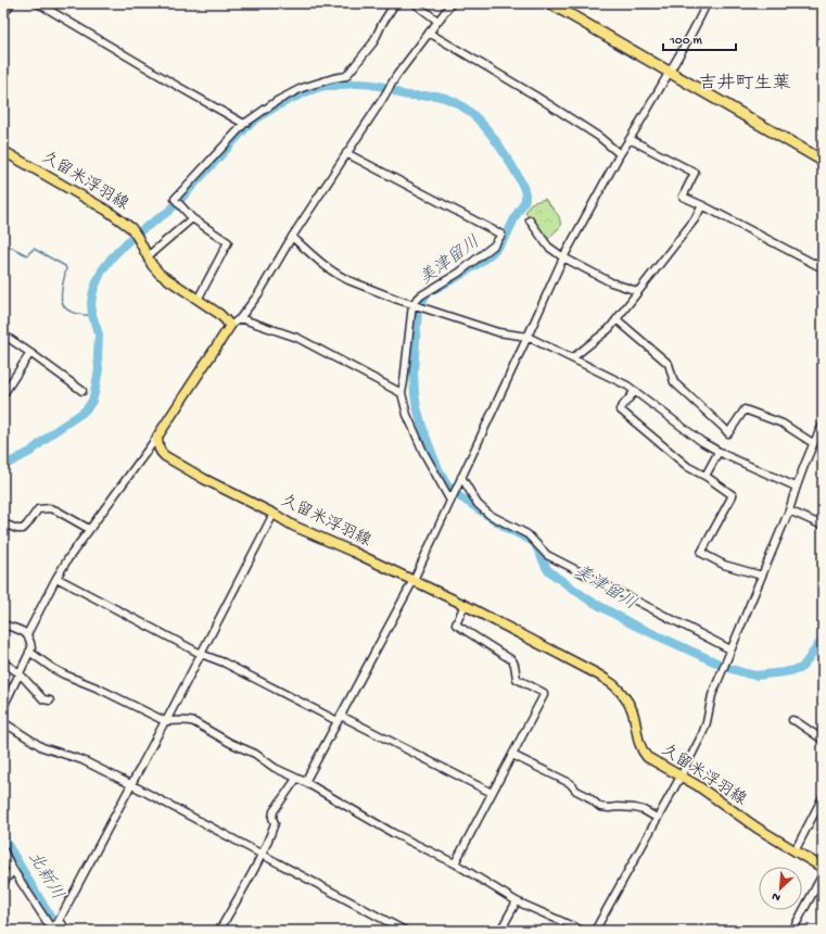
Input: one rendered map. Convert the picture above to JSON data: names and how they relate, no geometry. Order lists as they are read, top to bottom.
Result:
{
  "streets": {
    "main road": ["久留米浮羽線"]
  },
  "districts": ["吉井町生葉"],
  "water": ["美津留川", "北新川"],
  "scale_bar": "100 m",
  "north": "bottom left"
}
